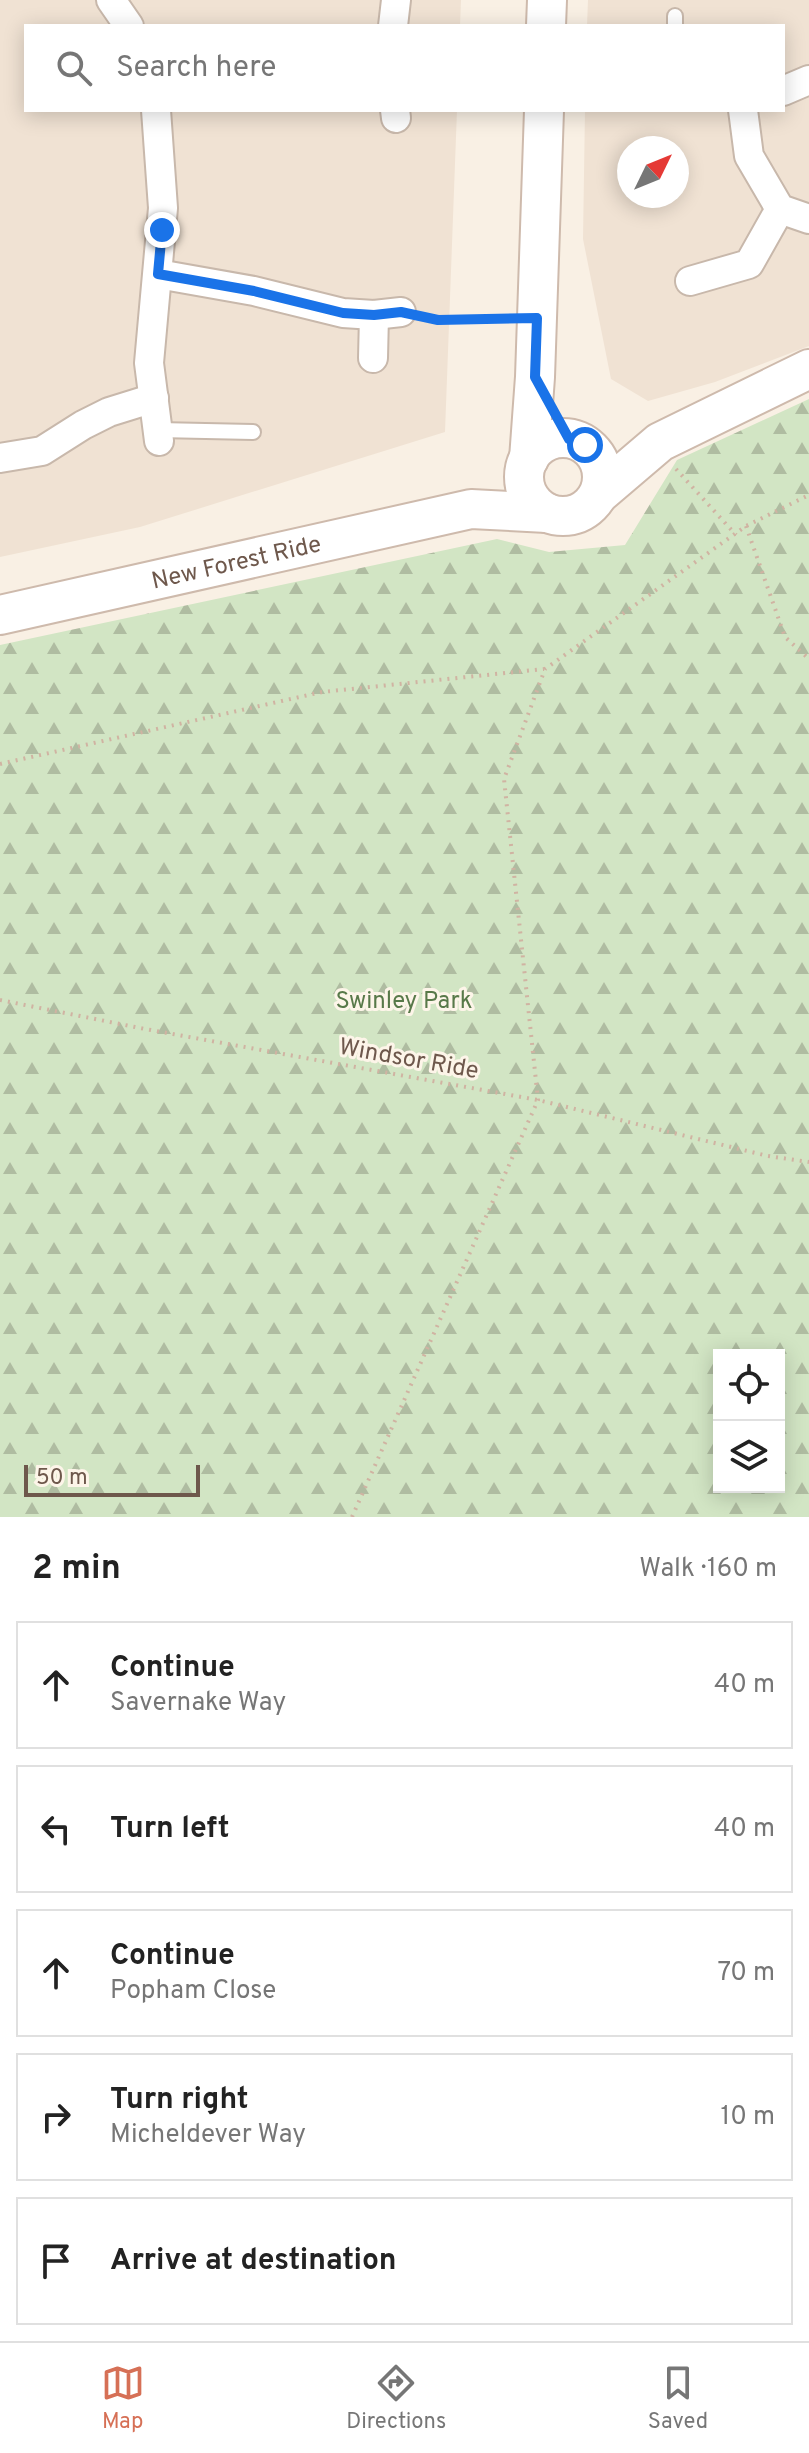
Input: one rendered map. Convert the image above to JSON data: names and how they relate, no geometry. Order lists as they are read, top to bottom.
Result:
{
  "streets": {
    "main road": ["New Forest Ride"],
    "path": ["Windsor Ride"]
  },
  "parks": ["Swinley Park"],
  "scale_bar": "50 m",
  "north": "top right",
  "page": {
    "search": "Search here",
    "scale": "50 m",
    "heading": ["2 min", "Walk · 160 m"],
    "list": [
      ["Continue", "Savernake Way", "40 m"],
      ["Turn left", "40 m"],
      ["Continue", "Popham Close", "70 m"],
      ["Turn right", "Micheldever Way", "10 m"],
      "Arrive at destination"
    ],
    "nav": ["Map", "Directions", "Saved"]
  }
}
